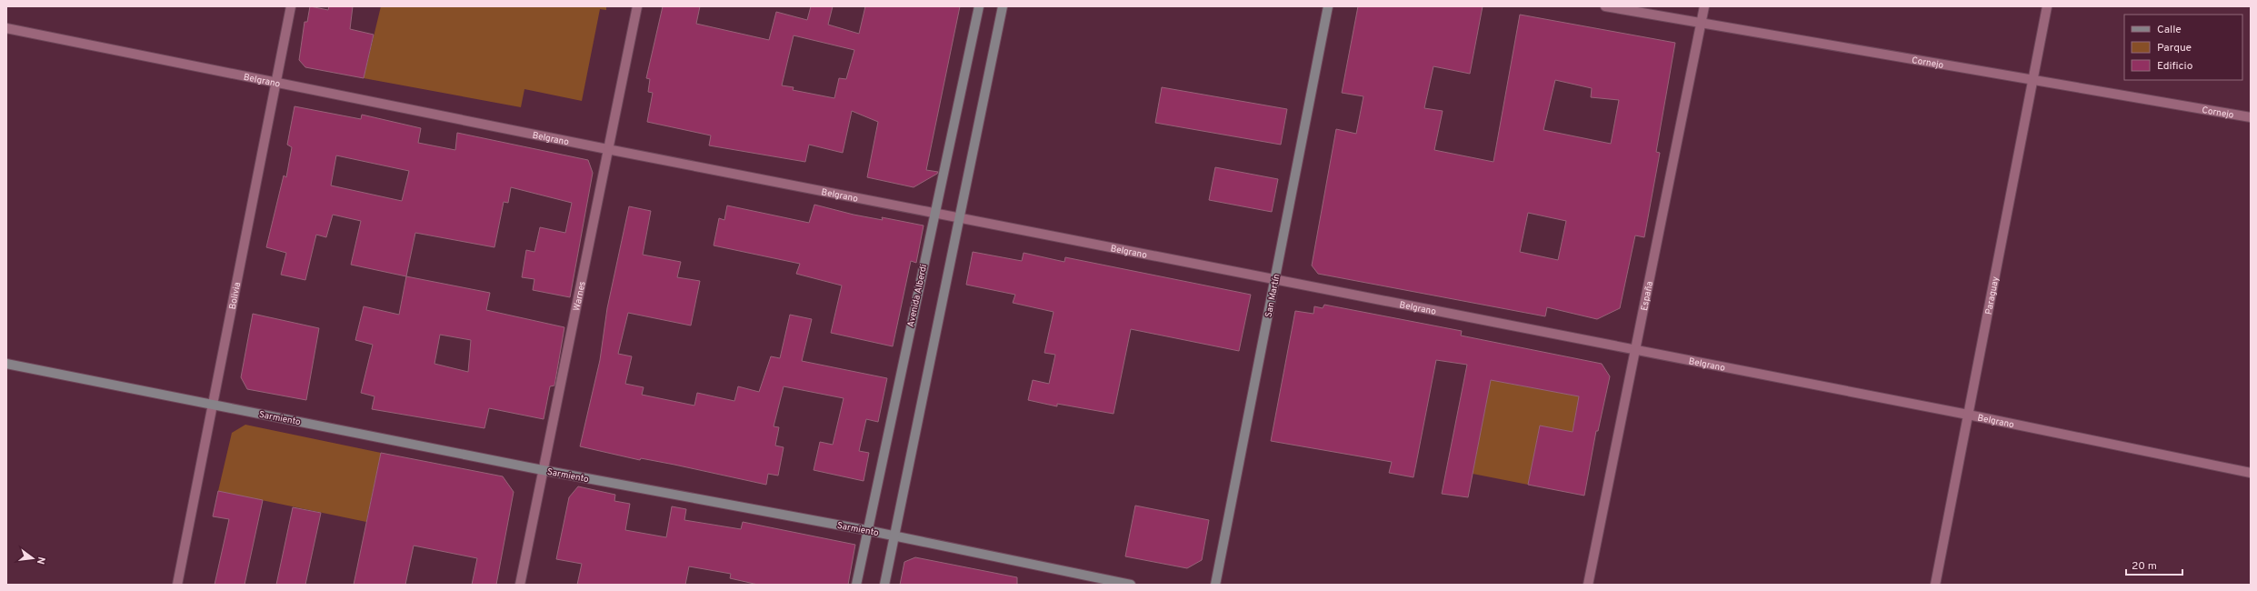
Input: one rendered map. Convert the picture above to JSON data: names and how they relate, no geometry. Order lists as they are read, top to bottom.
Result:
{
  "streets": {
    "street": [
      "Cornejo",
      "Belgrano",
      "Bolivia",
      "Warnes",
      "Avenida Alberdi",
      "San Martín",
      "España",
      "Paraguay",
      "Sarmiento"
    ]
  },
  "crossings": [
    ["Cornejo", "España"],
    ["Cornejo", "Paraguay"],
    ["Belgrano", "Bolivia"],
    ["Belgrano", "Warnes"],
    ["Belgrano", "Avenida Alberdi"],
    ["Belgrano", "San Martín"],
    ["Belgrano", "España"],
    ["Belgrano", "Paraguay"],
    ["Bolivia", "Sarmiento"],
    ["Warnes", "Sarmiento"],
    ["Avenida Alberdi", "Sarmiento"]
  ],
  "legend": ["Calle", "Parque", "Edificio"],
  "scale_bar": "20 m",
  "north": "right"
}
